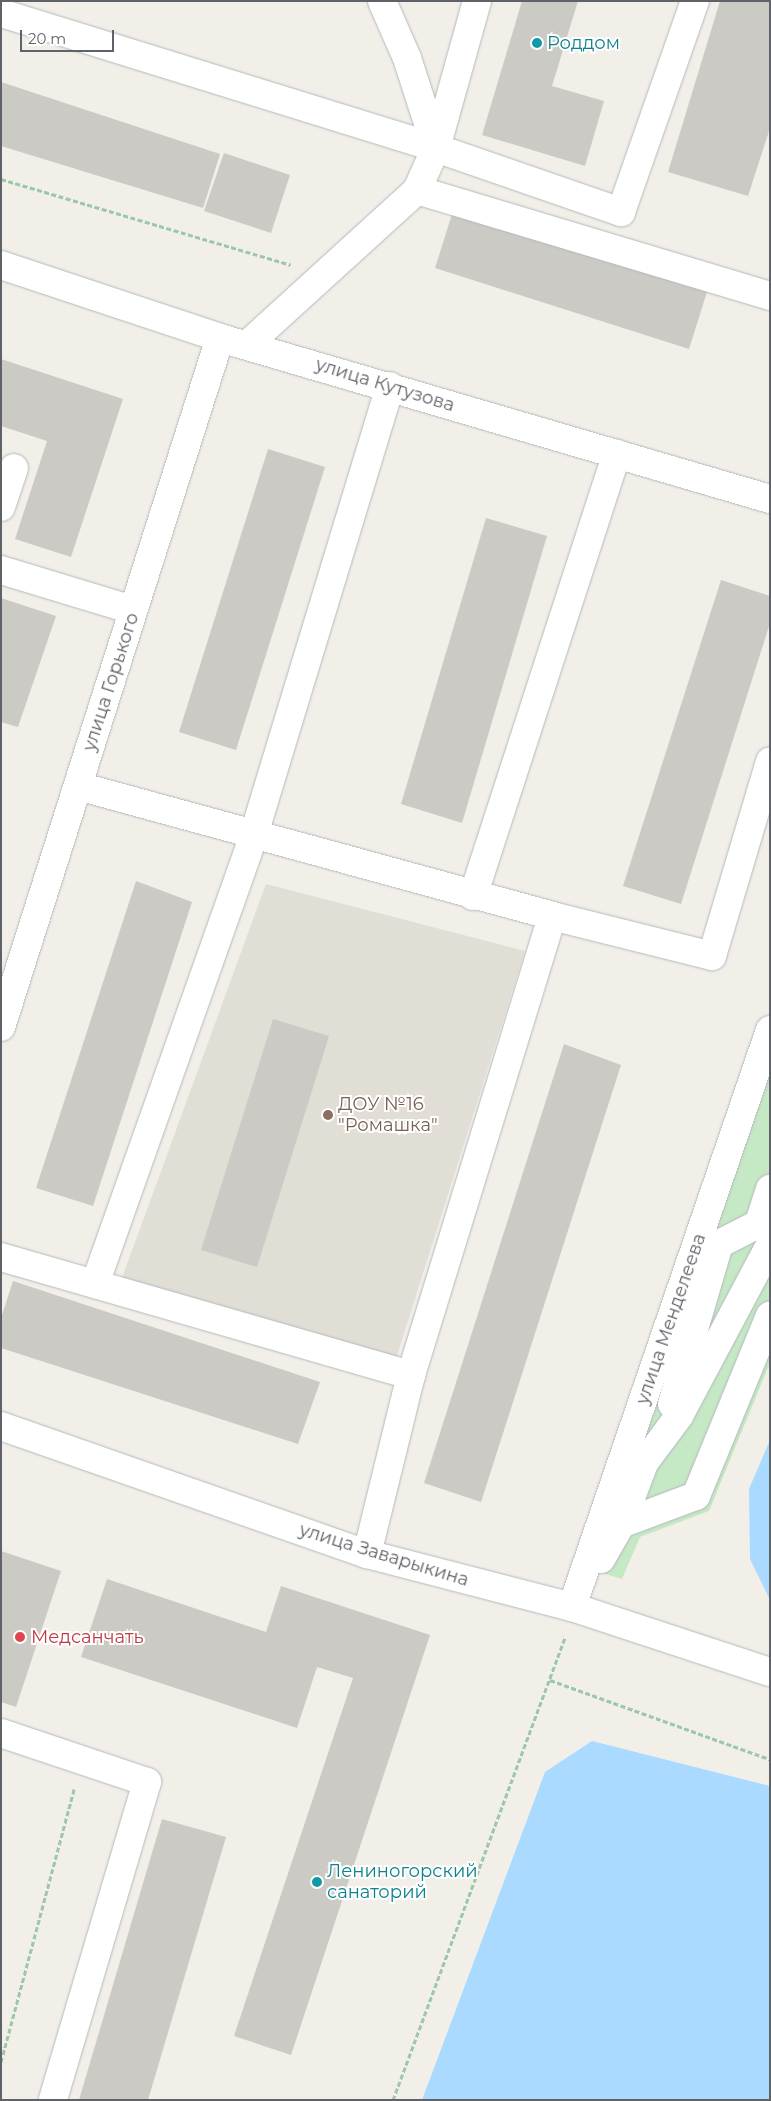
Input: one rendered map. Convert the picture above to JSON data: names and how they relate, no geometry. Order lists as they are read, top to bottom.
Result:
{
  "streets": {
    "street": [
      "улица Кутузова",
      "улица Горького",
      "улица Менделеева",
      "улица Заварыкина"
    ]
  },
  "crossings": [
    ["улица Кутузова", "улица Горького"],
    ["улица Менделеева", "улица Заварыкина"]
  ],
  "places": [
    "Роддом",
    "ДОУ №16 \"Ромашка\"",
    "Медсанчать",
    "Лениногорский санаторий"
  ],
  "scale_bar": "20 m"
}
